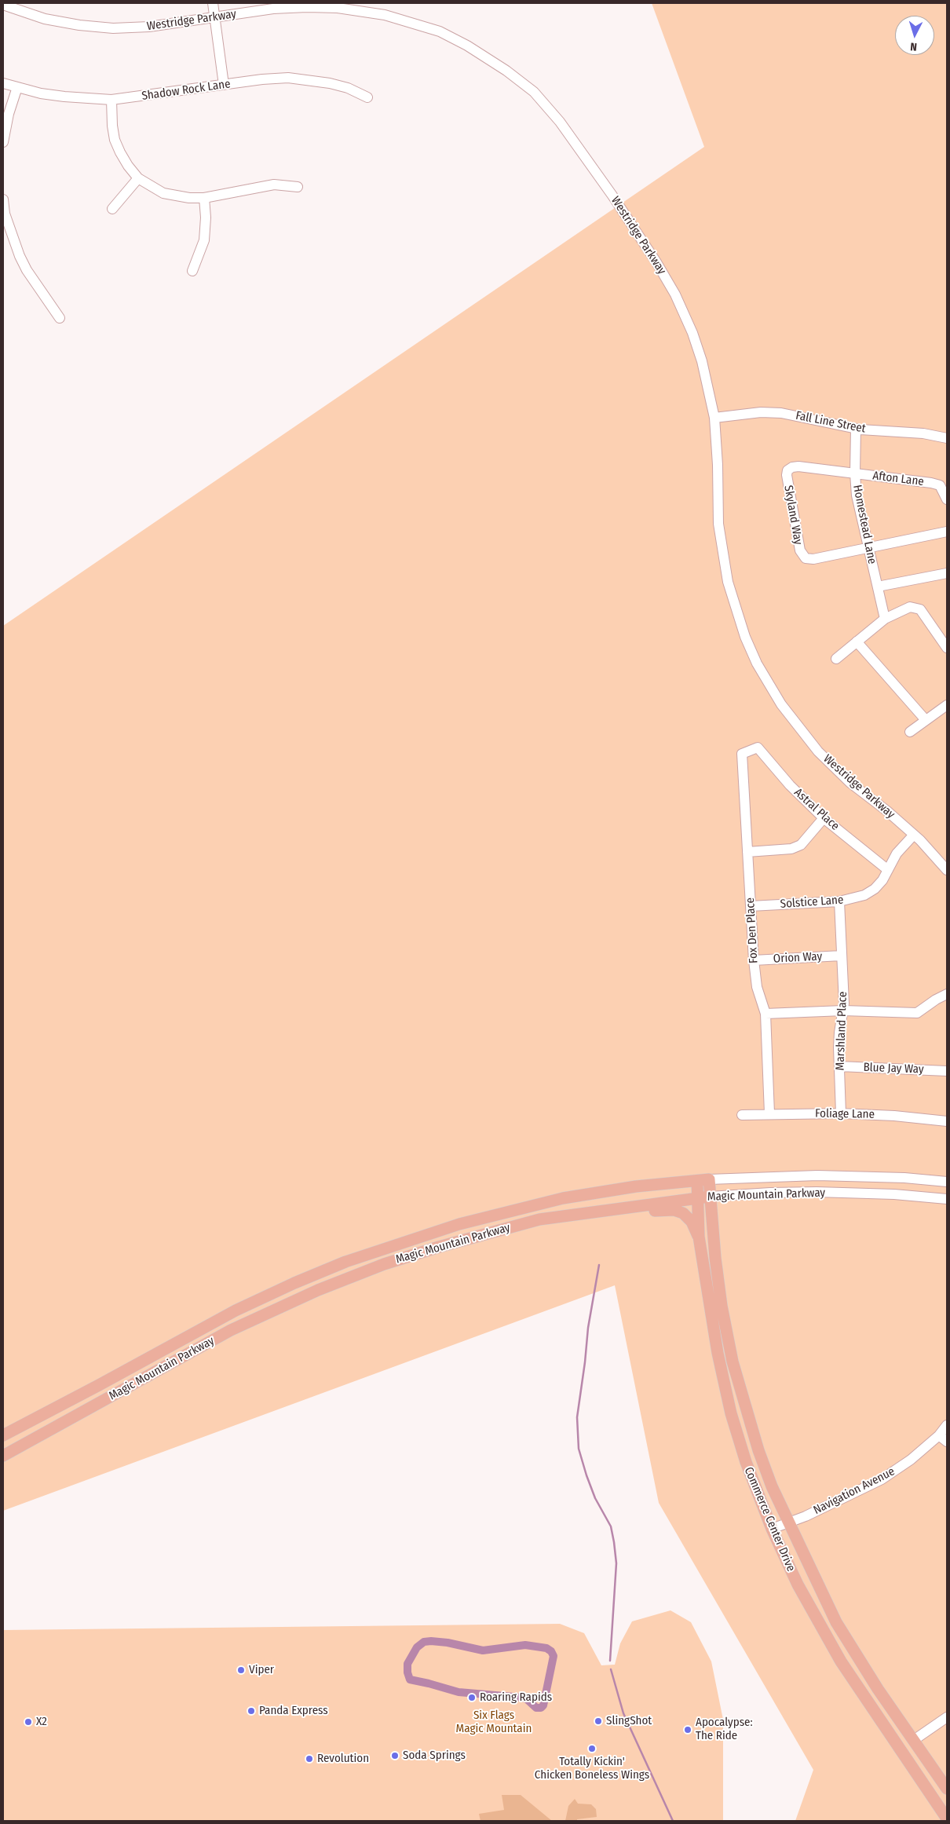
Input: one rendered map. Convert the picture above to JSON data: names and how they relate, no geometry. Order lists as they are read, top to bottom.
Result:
{
  "streets": {
    "main road": ["Magic Mountain Parkway", "Commerce Center Drive"],
    "street": [
      "Westridge Parkway",
      "Shadow Rock Lane",
      "Fall Line Street",
      "Afton Lane",
      "Skyland Way",
      "Homestead Lane",
      "Astral Place",
      "Solstice Lane",
      "Fox Den Place",
      "Orion Way",
      "Marshland Place",
      "Blue Jay Way",
      "Foliage Lane",
      "Navigation Avenue"
    ]
  },
  "crossings": [
    ["Westridge Parkway", "Fall Line Street"],
    ["Westridge Parkway", "Solstice Lane"],
    ["Fall Line Street", "Homestead Lane"],
    ["Afton Lane", "Skyland Way"],
    ["Afton Lane", "Homestead Lane"],
    ["Skyland Way", "Homestead Lane"],
    ["Astral Place", "Solstice Lane"],
    ["Astral Place", "Fox Den Place"],
    ["Solstice Lane", "Fox Den Place"],
    ["Solstice Lane", "Marshland Place"],
    ["Fox Den Place", "Orion Way"],
    ["Fox Den Place", "Foliage Lane"],
    ["Orion Way", "Marshland Place"],
    ["Marshland Place", "Blue Jay Way"],
    ["Marshland Place", "Foliage Lane"],
    ["Magic Mountain Parkway", "Commerce Center Drive"],
    ["Navigation Avenue", "Commerce Center Drive"]
  ],
  "parks": ["Six Flags Magic Mountain"],
  "places": [
    "Viper",
    "Roaring Rapids",
    "Panda Express",
    "SlingShot",
    "X2",
    "Apocalypse: The Ride",
    "Totally Kickin' Chicken Boneless Wings",
    "Soda Springs",
    "Revolution"
  ],
  "north": "bottom"
}
